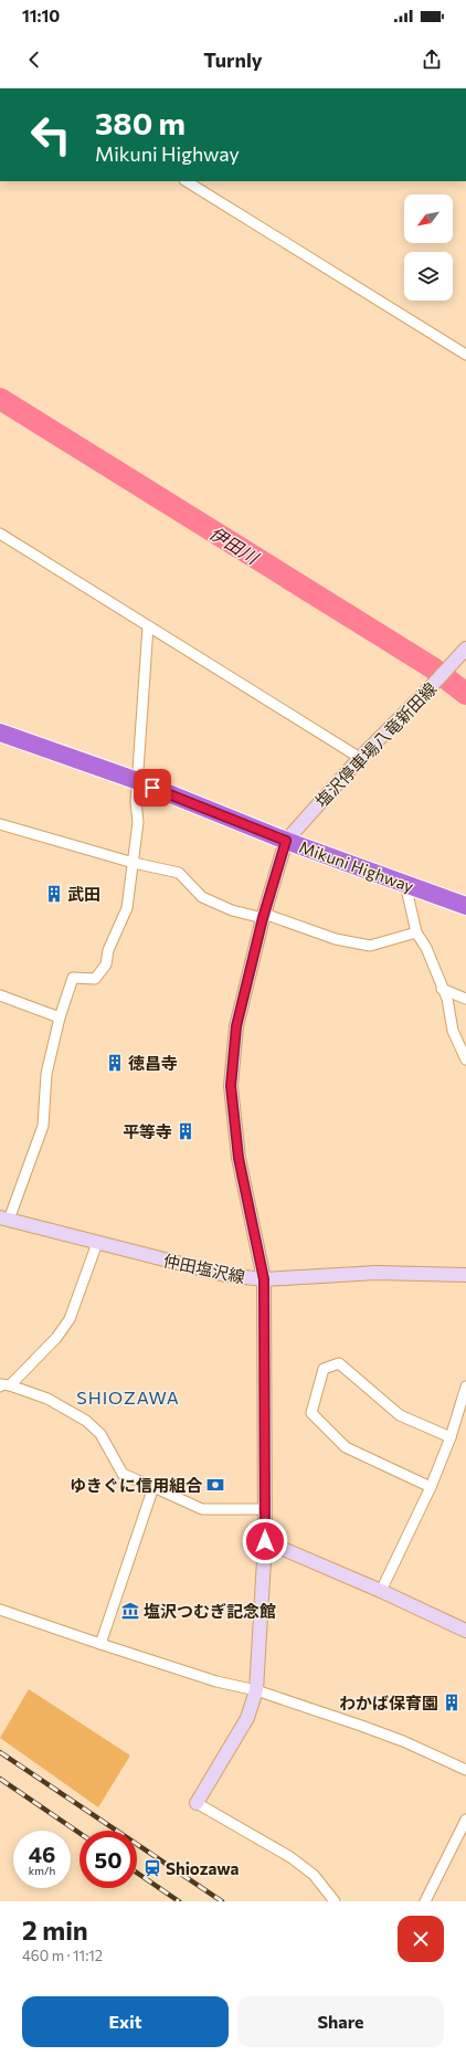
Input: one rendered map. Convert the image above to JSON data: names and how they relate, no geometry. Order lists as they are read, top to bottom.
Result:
{
  "streets": {
    "highway": ["Mikuni Highway"],
    "main road": ["塩沢停車場八竜新田線", "仲田塩沢線"]
  },
  "crossings": [
    ["塩沢停車場八竜新田線", "Mikuni Highway"]
  ],
  "districts": ["SHIOZAWA"],
  "water": ["伊田川"],
  "places": {
    "building": [
      "武田",
      "徳昌寺",
      "平等寺",
      "わかば保育園"
    ],
    "bank": ["ゆきぐに信用組合"],
    "museum": ["塩沢つむぎ記念館"],
    "station": ["Shiozawa"]
  },
  "north": "bottom left",
  "page": {
    "status": "11:10",
    "header": "Turnly",
    "turn": ["380 m", "Mikuni Highway"],
    "speed": "46 km/h",
    "limit": "50",
    "heading": ["2 min", "460 m · 11:12"],
    "buttons": ["Exit", "Share"]
  }
}
